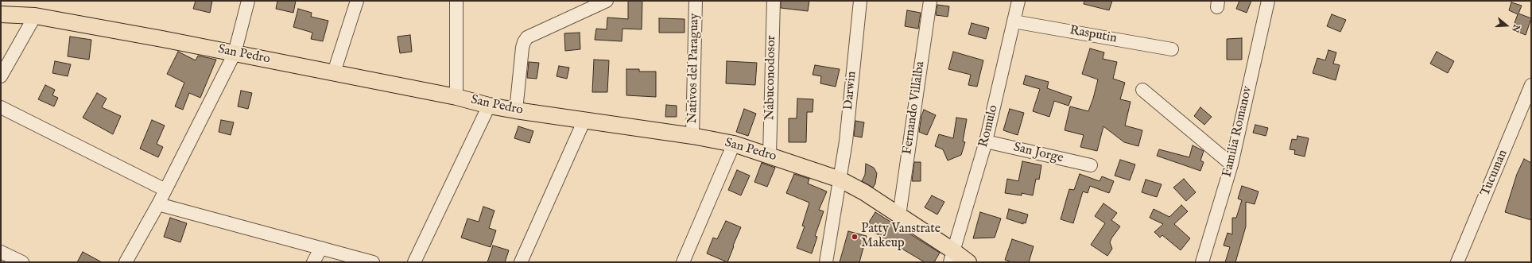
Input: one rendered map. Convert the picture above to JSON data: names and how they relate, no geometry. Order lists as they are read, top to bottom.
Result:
{
  "streets": {
    "main road": ["San Pedro"],
    "street": [
      "Rasputin",
      "Nativos del Paraguay",
      "Nabuconodosor",
      "Darwin",
      "Fernando Villalba",
      "Romulo",
      "Familia Romanov",
      "San Jorge",
      "Tucuman"
    ]
  },
  "crossings": [
    ["Rasputin", "Romulo"],
    ["San Pedro", "Nativos del Paraguay"],
    ["San Pedro", "Nabuconodosor"],
    ["San Pedro", "Darwin"],
    ["San Pedro", "Fernando Villalba"],
    ["San Pedro", "Romulo"],
    ["Romulo", "San Jorge"]
  ],
  "places": ["Patty Vanstrate Makeup"],
  "north": "right"
}
